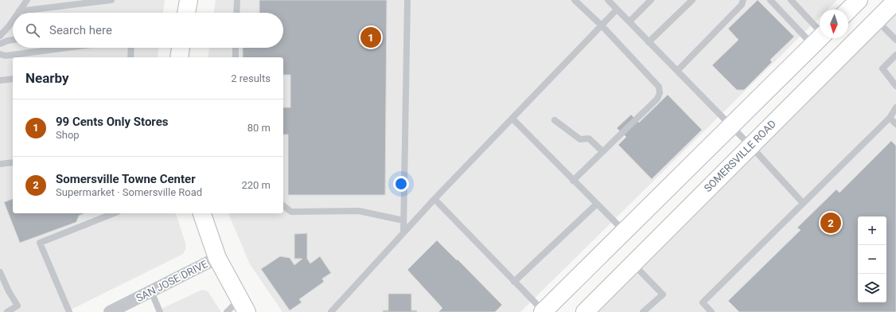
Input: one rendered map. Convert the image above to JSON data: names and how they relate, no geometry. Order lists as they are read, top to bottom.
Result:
{
  "streets": {
    "main road": ["SOMERSVILLE ROAD"],
    "street": ["SAN JOSE DRIVE"]
  },
  "north": "bottom",
  "page": {
    "search": "Search here",
    "pins": ["1", "2"],
    "heading": ["Nearby", "2 results"],
    "list": [
      {
        "mark": "1",
        "name": "99 Cents Only Stores",
        "note": "Shop",
        "value": "80 m"
      },
      {
        "mark": "2",
        "name": "Somersville Towne Center",
        "note": "Supermarket · Somersville Road",
        "value": "220 m"
      }
    ],
    "map_buttons": ["+", "−"]
  }
}
